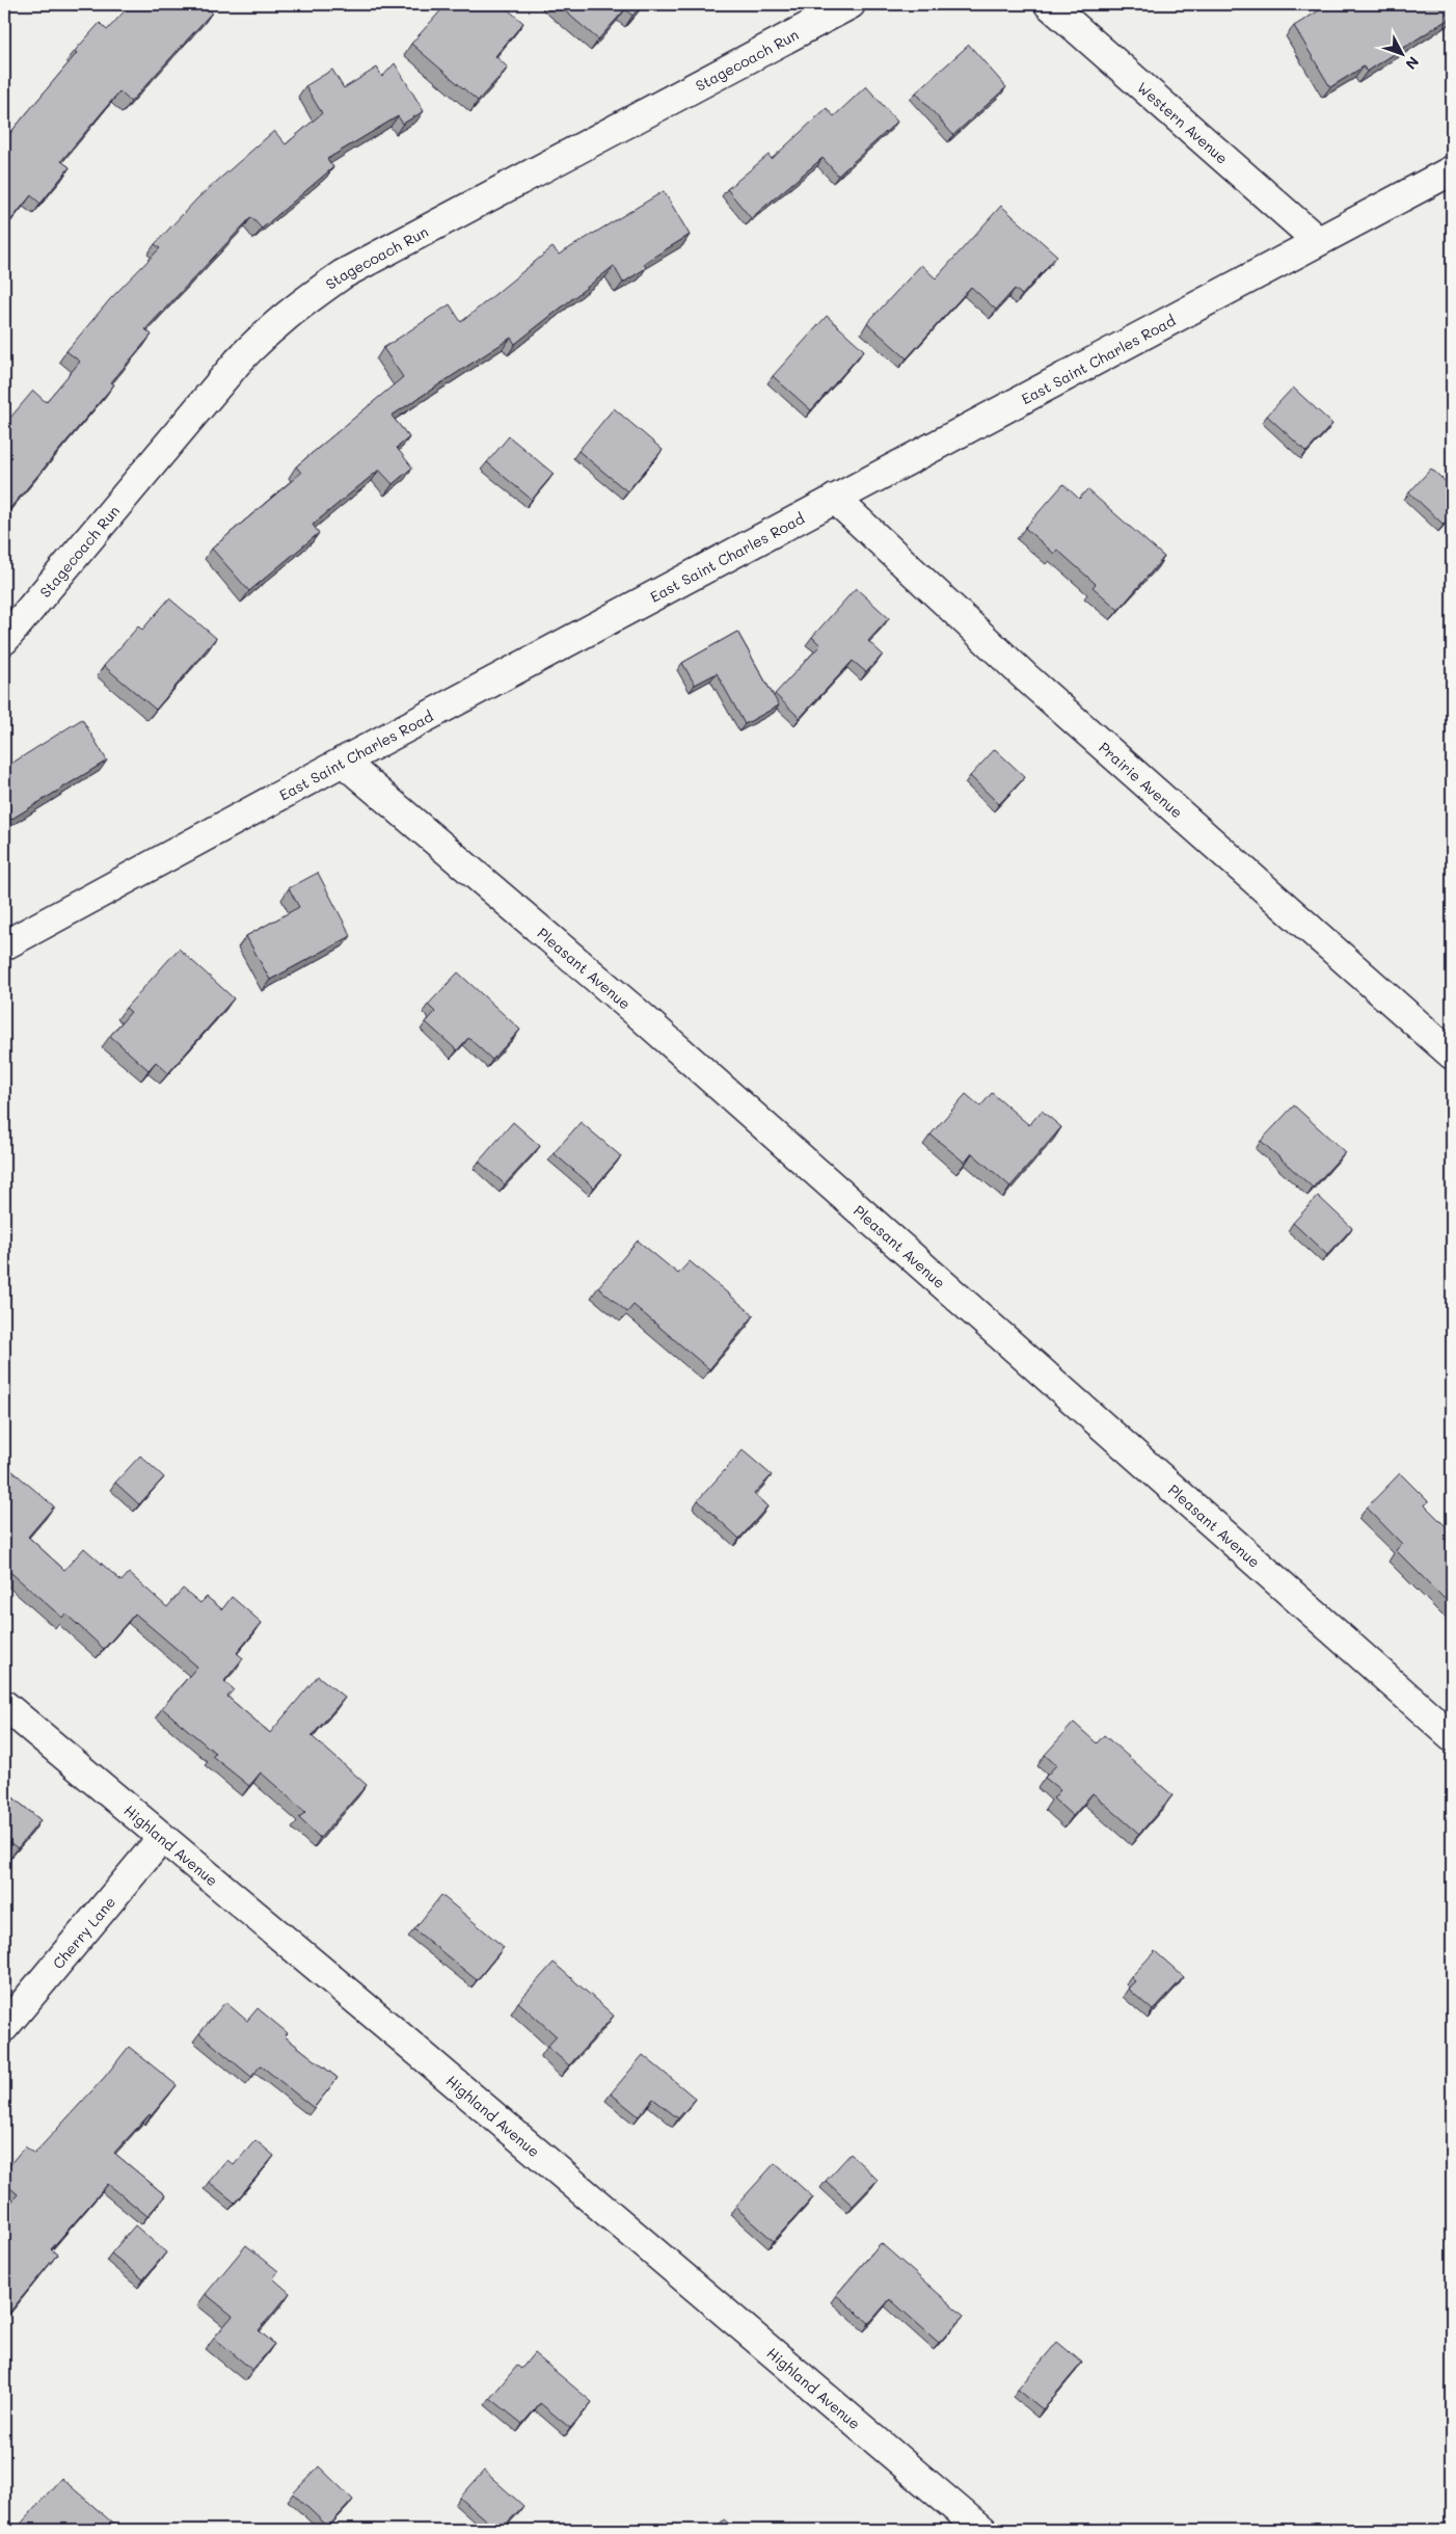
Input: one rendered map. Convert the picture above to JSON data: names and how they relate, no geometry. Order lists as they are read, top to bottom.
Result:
{
  "streets": {
    "street": [
      "Stagecoach Run",
      "Western Avenue",
      "East Saint Charles Road",
      "Prairie Avenue",
      "Pleasant Avenue",
      "Highland Avenue",
      "Cherry Lane"
    ]
  },
  "crossings": [
    ["Western Avenue", "East Saint Charles Road"],
    ["East Saint Charles Road", "Prairie Avenue"],
    ["East Saint Charles Road", "Pleasant Avenue"],
    ["Highland Avenue", "Cherry Lane"]
  ],
  "north": "bottom right"
}
